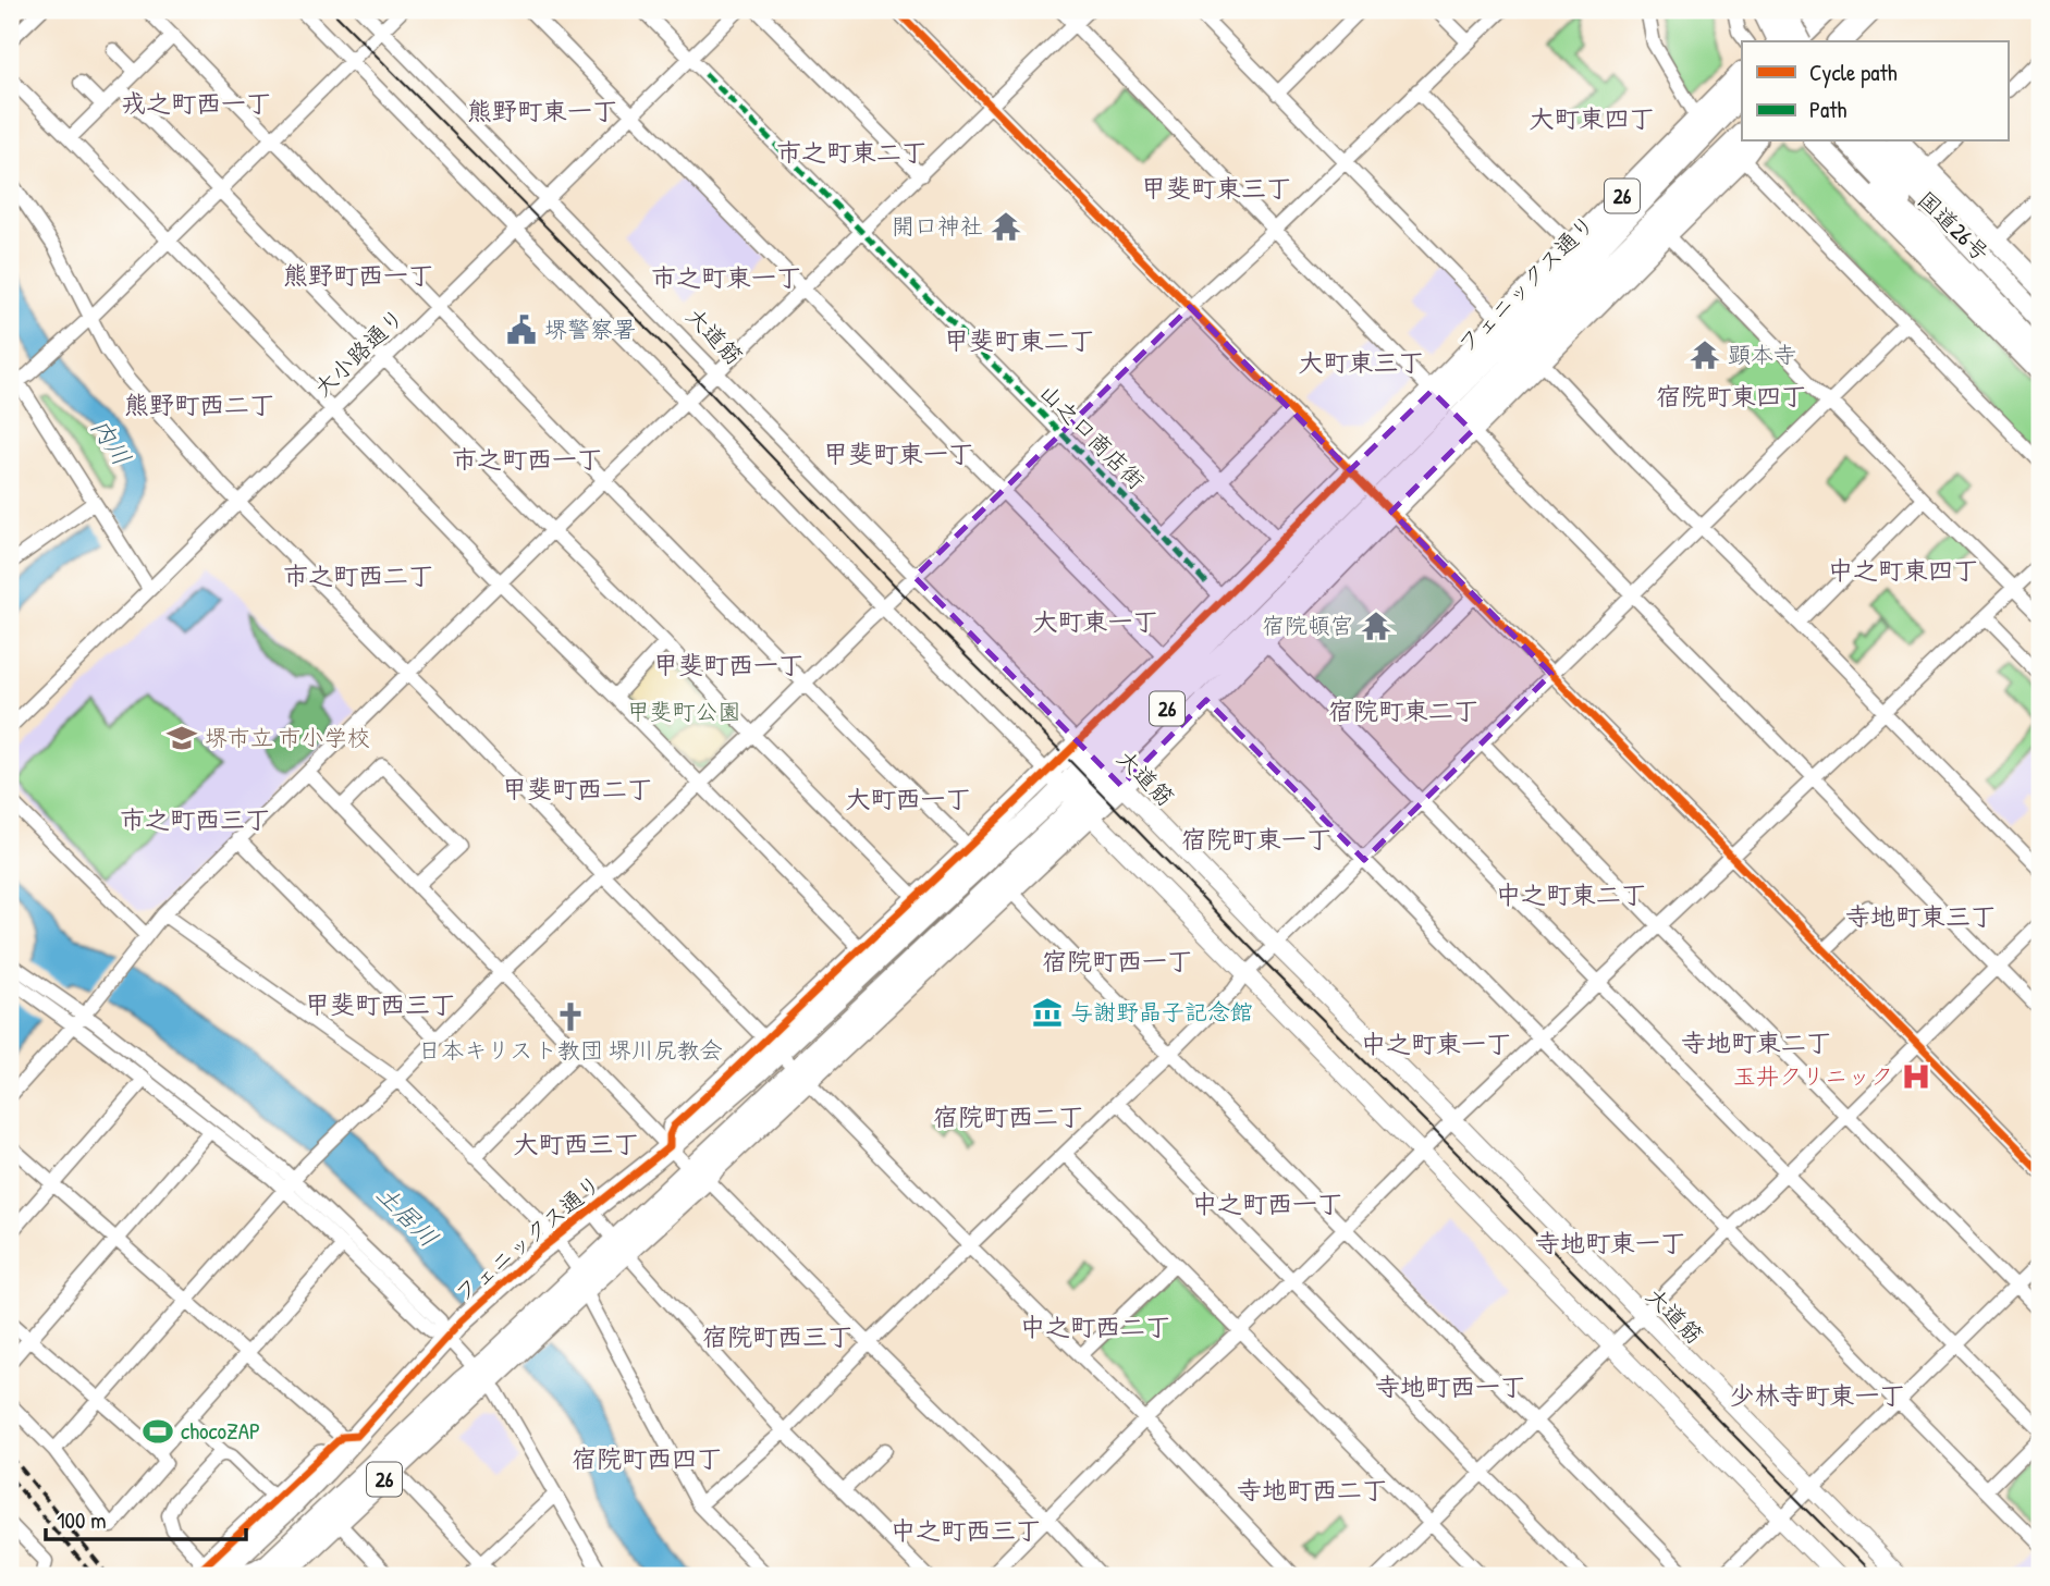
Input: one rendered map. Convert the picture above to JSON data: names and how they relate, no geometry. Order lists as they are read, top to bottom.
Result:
{
  "streets": {
    "highway": ["26", "国道26号", "フェニックス通り"],
    "main road": ["大道筋"],
    "street": ["大小路通り", "山之口商店街"]
  },
  "crossings": [
    ["26", "フェニックス通り"],
    ["26", "大道筋"],
    ["26", "山之口商店街"],
    ["フェニックス通り", "大道筋"],
    ["フェニックス通り", "山之口商店街"],
    ["大道筋", "大小路通り"],
    ["大小路通り", "山之口商店街"]
  ],
  "districts": [
    "戎之町西一丁",
    "熊野町東一丁",
    "大町東四丁",
    "市之町東二丁",
    "甲斐町東三丁",
    "熊野町西一丁",
    "市之町東一丁",
    "甲斐町東二丁",
    "大町東三丁",
    "宿院町東四丁",
    "熊野町西二丁",
    "甲斐町東一丁",
    "市之町西一丁",
    "中之町東四丁",
    "市之町西二丁",
    "大町東一丁",
    "甲斐町西一丁",
    "宿院町東二丁",
    "甲斐町西二丁",
    "大町西一丁",
    "市之町西三丁",
    "宿院町東一丁",
    "中之町東二丁",
    "寺地町東三丁",
    "宿院町西一丁",
    "甲斐町西三丁",
    "寺地町東二丁",
    "中之町東一丁",
    "宿院町西二丁",
    "大町西三丁",
    "中之町西一丁",
    "寺地町東一丁",
    "中之町西二丁",
    "宿院町西三丁",
    "寺地町西一丁",
    "少林寺町東一丁",
    "宿院町西四丁",
    "寺地町西二丁",
    "中之町西三丁"
  ],
  "water": ["内川", "土居川"],
  "parks": ["甲斐町公園"],
  "places": {
    "temple": ["開口神社", "顕本寺", "宿院頓宮"],
    "public building": ["堺警察署"],
    "school or university": ["堺市立 市小学校"],
    "museum": ["与謝野晶子記念館"],
    "church": ["日本キリスト教団 堺川尻教会"],
    "hospital": ["玉井クリニック"],
    "sports": ["chocoZAP"]
  },
  "legend": ["Cycle path", "Path"],
  "scale_bar": "100 m"
}
